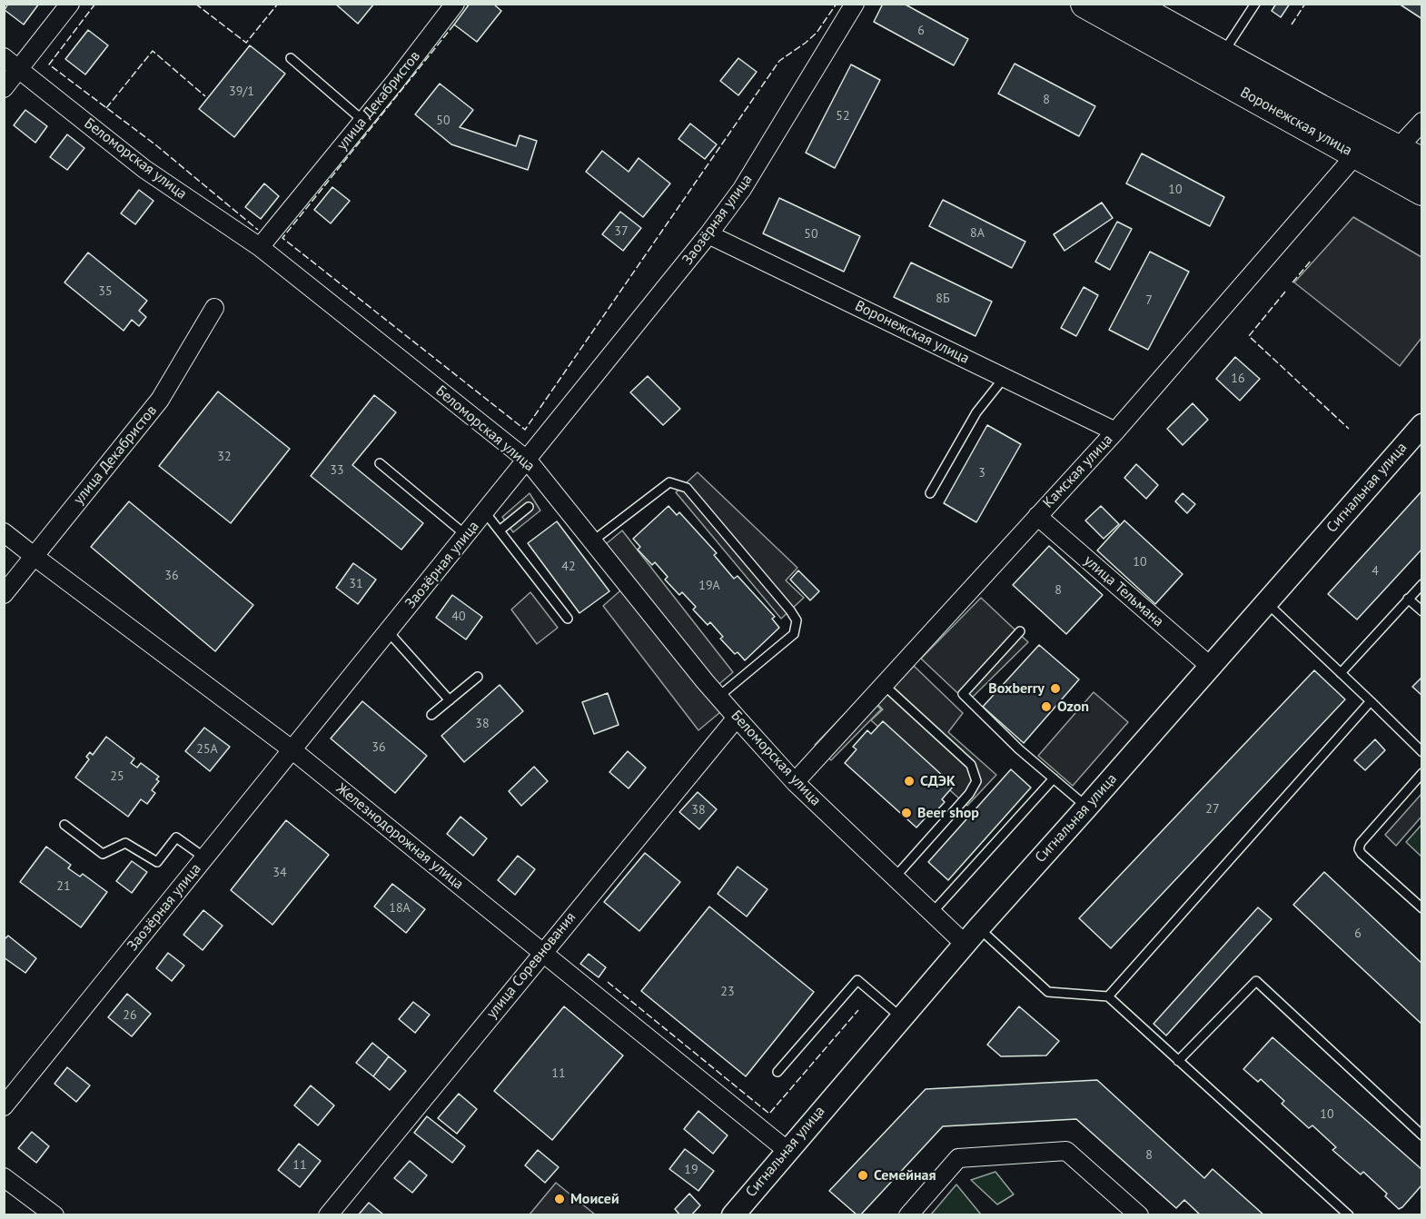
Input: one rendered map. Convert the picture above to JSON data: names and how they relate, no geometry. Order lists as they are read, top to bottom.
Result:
{
  "streets": {
    "main road": ["Воронежская улица"],
    "street": [
      "улица Декабристов",
      "Беломорская улица",
      "Заозёрная улица",
      "Камская улица",
      "Сигнальная улица",
      "улица Тельмана",
      "Железнодорожная улица",
      "улица Соревнования"
    ]
  },
  "crossings": [
    ["улица Декабристов", "Беломорская улица"],
    ["улица Декабристов", "Железнодорожная улица"],
    ["Воронежская улица", "Заозёрная улица"],
    ["Воронежская улица", "Камская улица"],
    ["Беломорская улица", "Заозёрная улица"],
    ["Беломорская улица", "Камская улица"],
    ["Беломорская улица", "Сигнальная улица"],
    ["Беломорская улица", "улица Соревнования"],
    ["Заозёрная улица", "Железнодорожная улица"],
    ["Камская улица", "улица Тельмана"],
    ["Сигнальная улица", "улица Тельмана"],
    ["Сигнальная улица", "Железнодорожная улица"],
    ["Железнодорожная улица", "улица Соревнования"]
  ],
  "places": [
    "Boxberry",
    "Ozon",
    "СДЭК",
    "Beer shop",
    "Семейная",
    "Моисей"
  ],
  "house_numbers": [
    "6",
    "39/1",
    "8",
    "52",
    "50",
    "10",
    "37",
    "8А",
    "50",
    "35",
    "8Б",
    "7",
    "16",
    "32",
    "33",
    "3",
    "10",
    "42",
    "4",
    "36",
    "31",
    "19А",
    "8",
    "40",
    "38",
    "36",
    "25А",
    "25",
    "27",
    "38",
    "34",
    "21",
    "18А",
    "6",
    "23",
    "26",
    "11",
    "10",
    "8",
    "11",
    "19"
  ]
}
